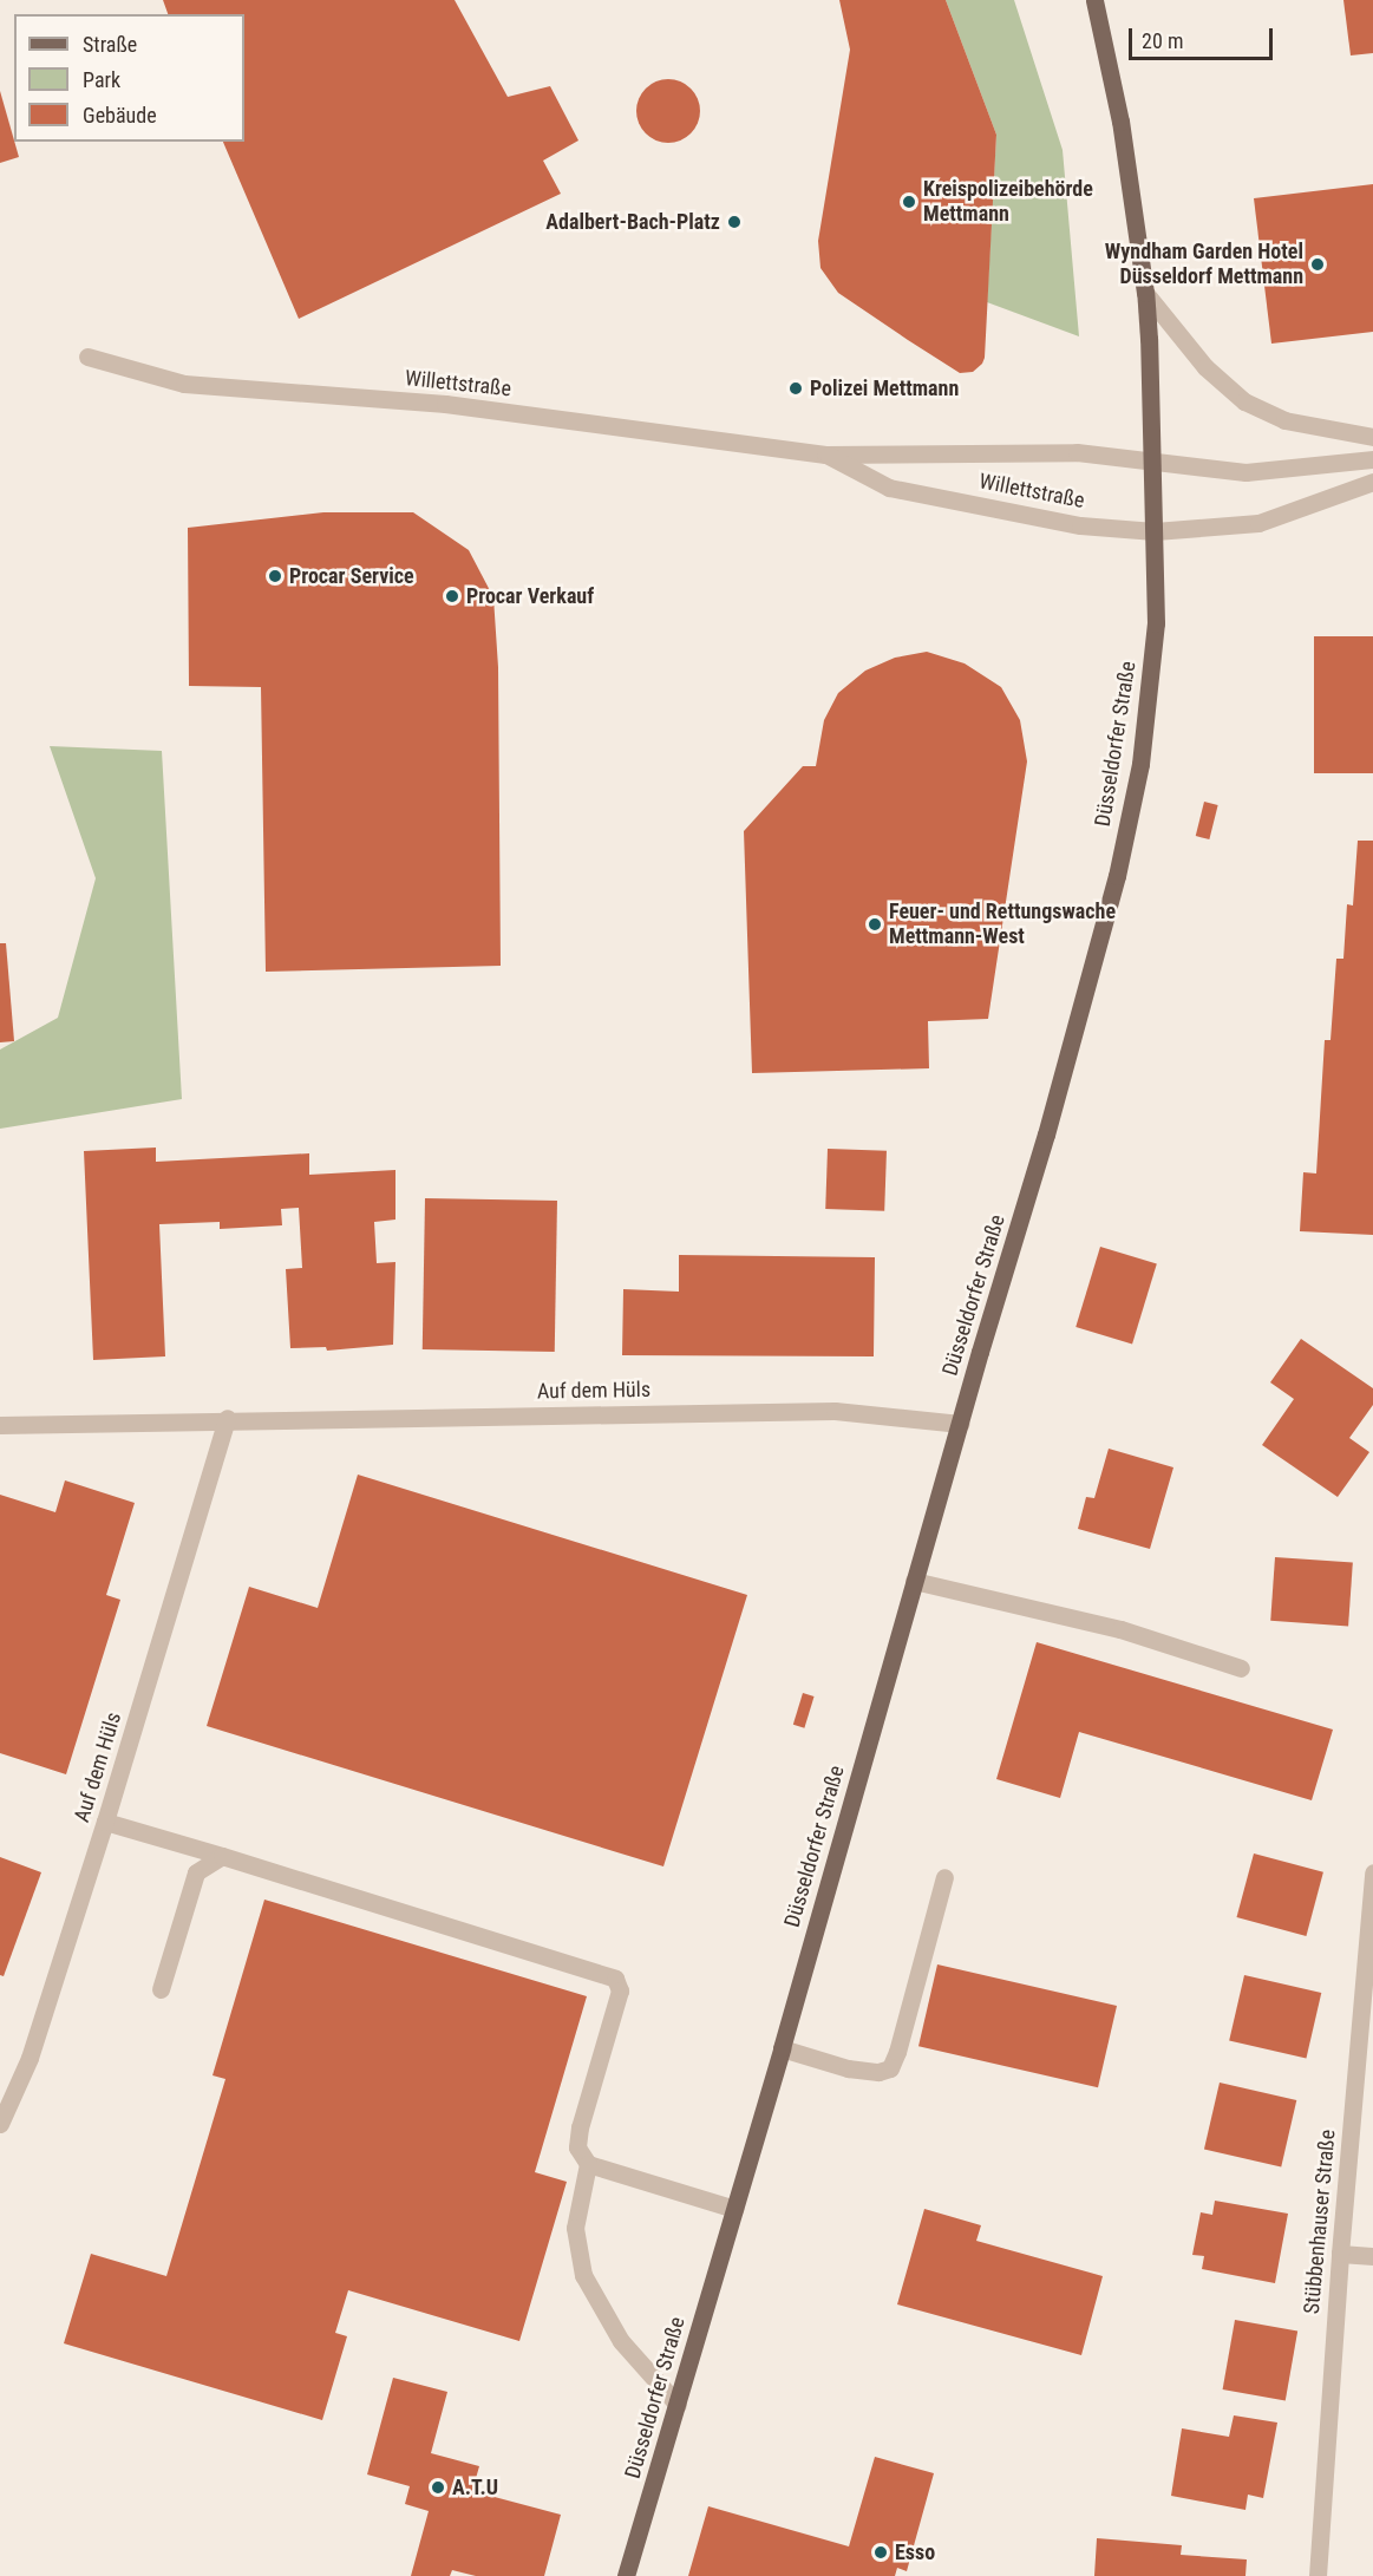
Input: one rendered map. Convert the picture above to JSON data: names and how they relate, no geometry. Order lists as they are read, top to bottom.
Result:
{
  "streets": {
    "main road": ["Düsseldorfer Straße"],
    "street": ["Willettstraße", "Auf dem Hüls", "Stübbenhauser Straße"]
  },
  "crossings": [
    ["Willettstraße", "Düsseldorfer Straße"],
    ["Düsseldorfer Straße", "Auf dem Hüls"]
  ],
  "places": [
    "Kreispolizeibehörde Mettmann",
    "Adalbert-Bach-Platz",
    "Wyndham Garden Hotel Düsseldorf Mettmann",
    "Polizei Mettmann",
    "Procar Service",
    "Procar Verkauf",
    "Feuer- und Rettungswache Mettmann-West",
    "A.T.U",
    "Esso"
  ],
  "legend": ["Straße", "Park", "Gebäude"],
  "scale_bar": "20 m"
}
